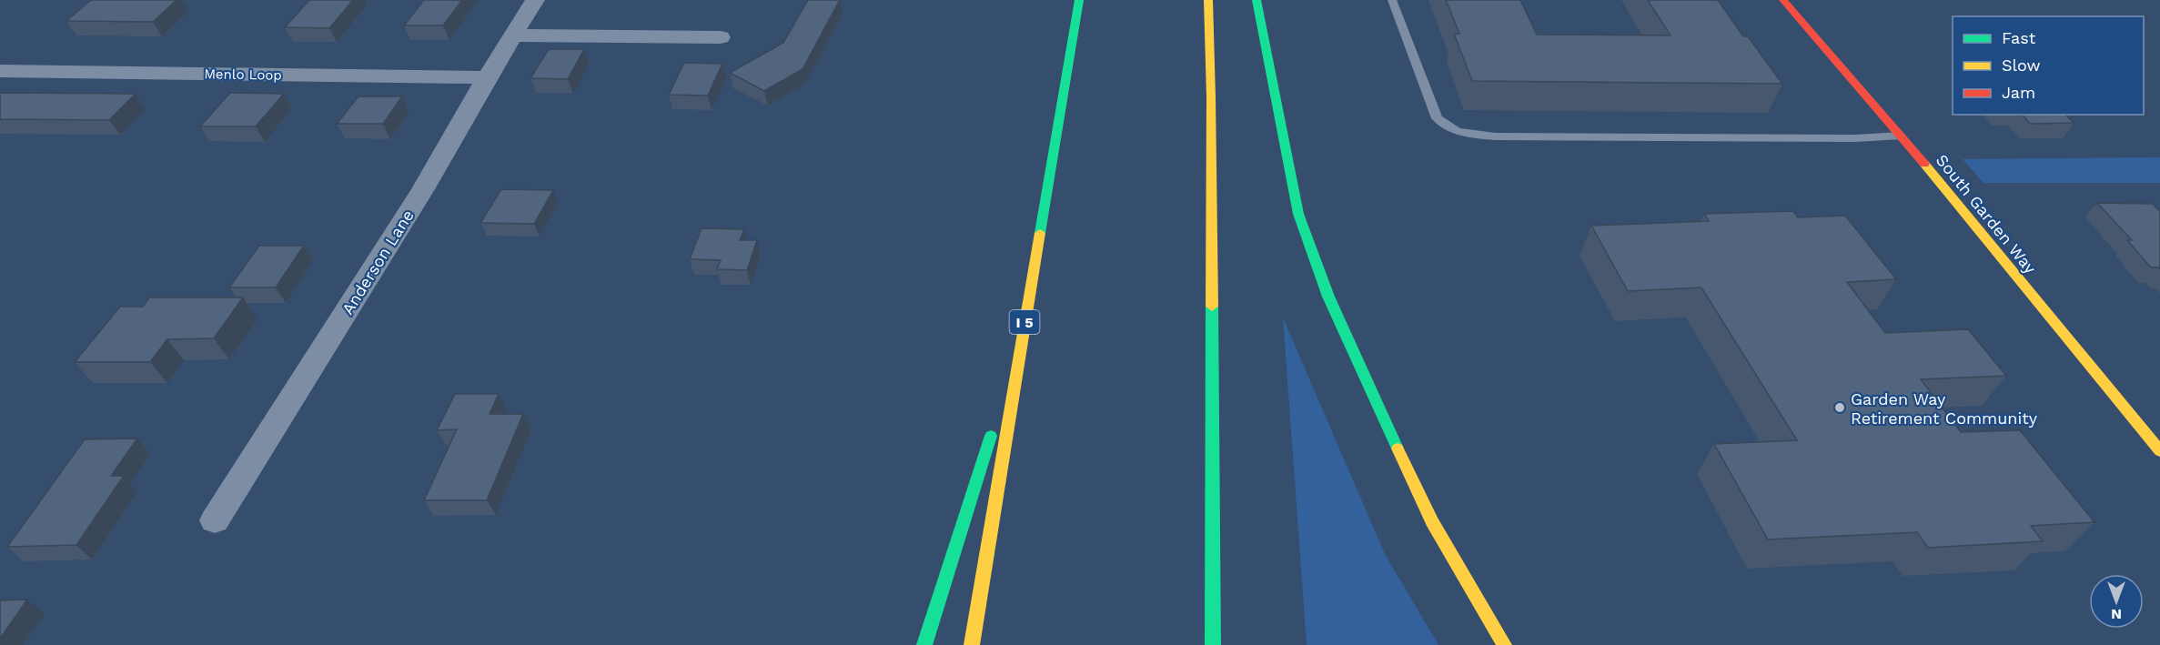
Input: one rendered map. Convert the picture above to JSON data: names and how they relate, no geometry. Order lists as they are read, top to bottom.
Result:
{
  "streets": {
    "main road": ["South Garden Way", "I 5"],
    "street": ["Menlo Loop", "Anderson Lane"]
  },
  "crossings": [
    ["Menlo Loop", "Anderson Lane"]
  ],
  "places": ["Garden Way Retirement Community"],
  "legend": ["Fast", "Slow", "Jam"],
  "north": "bottom"
}
